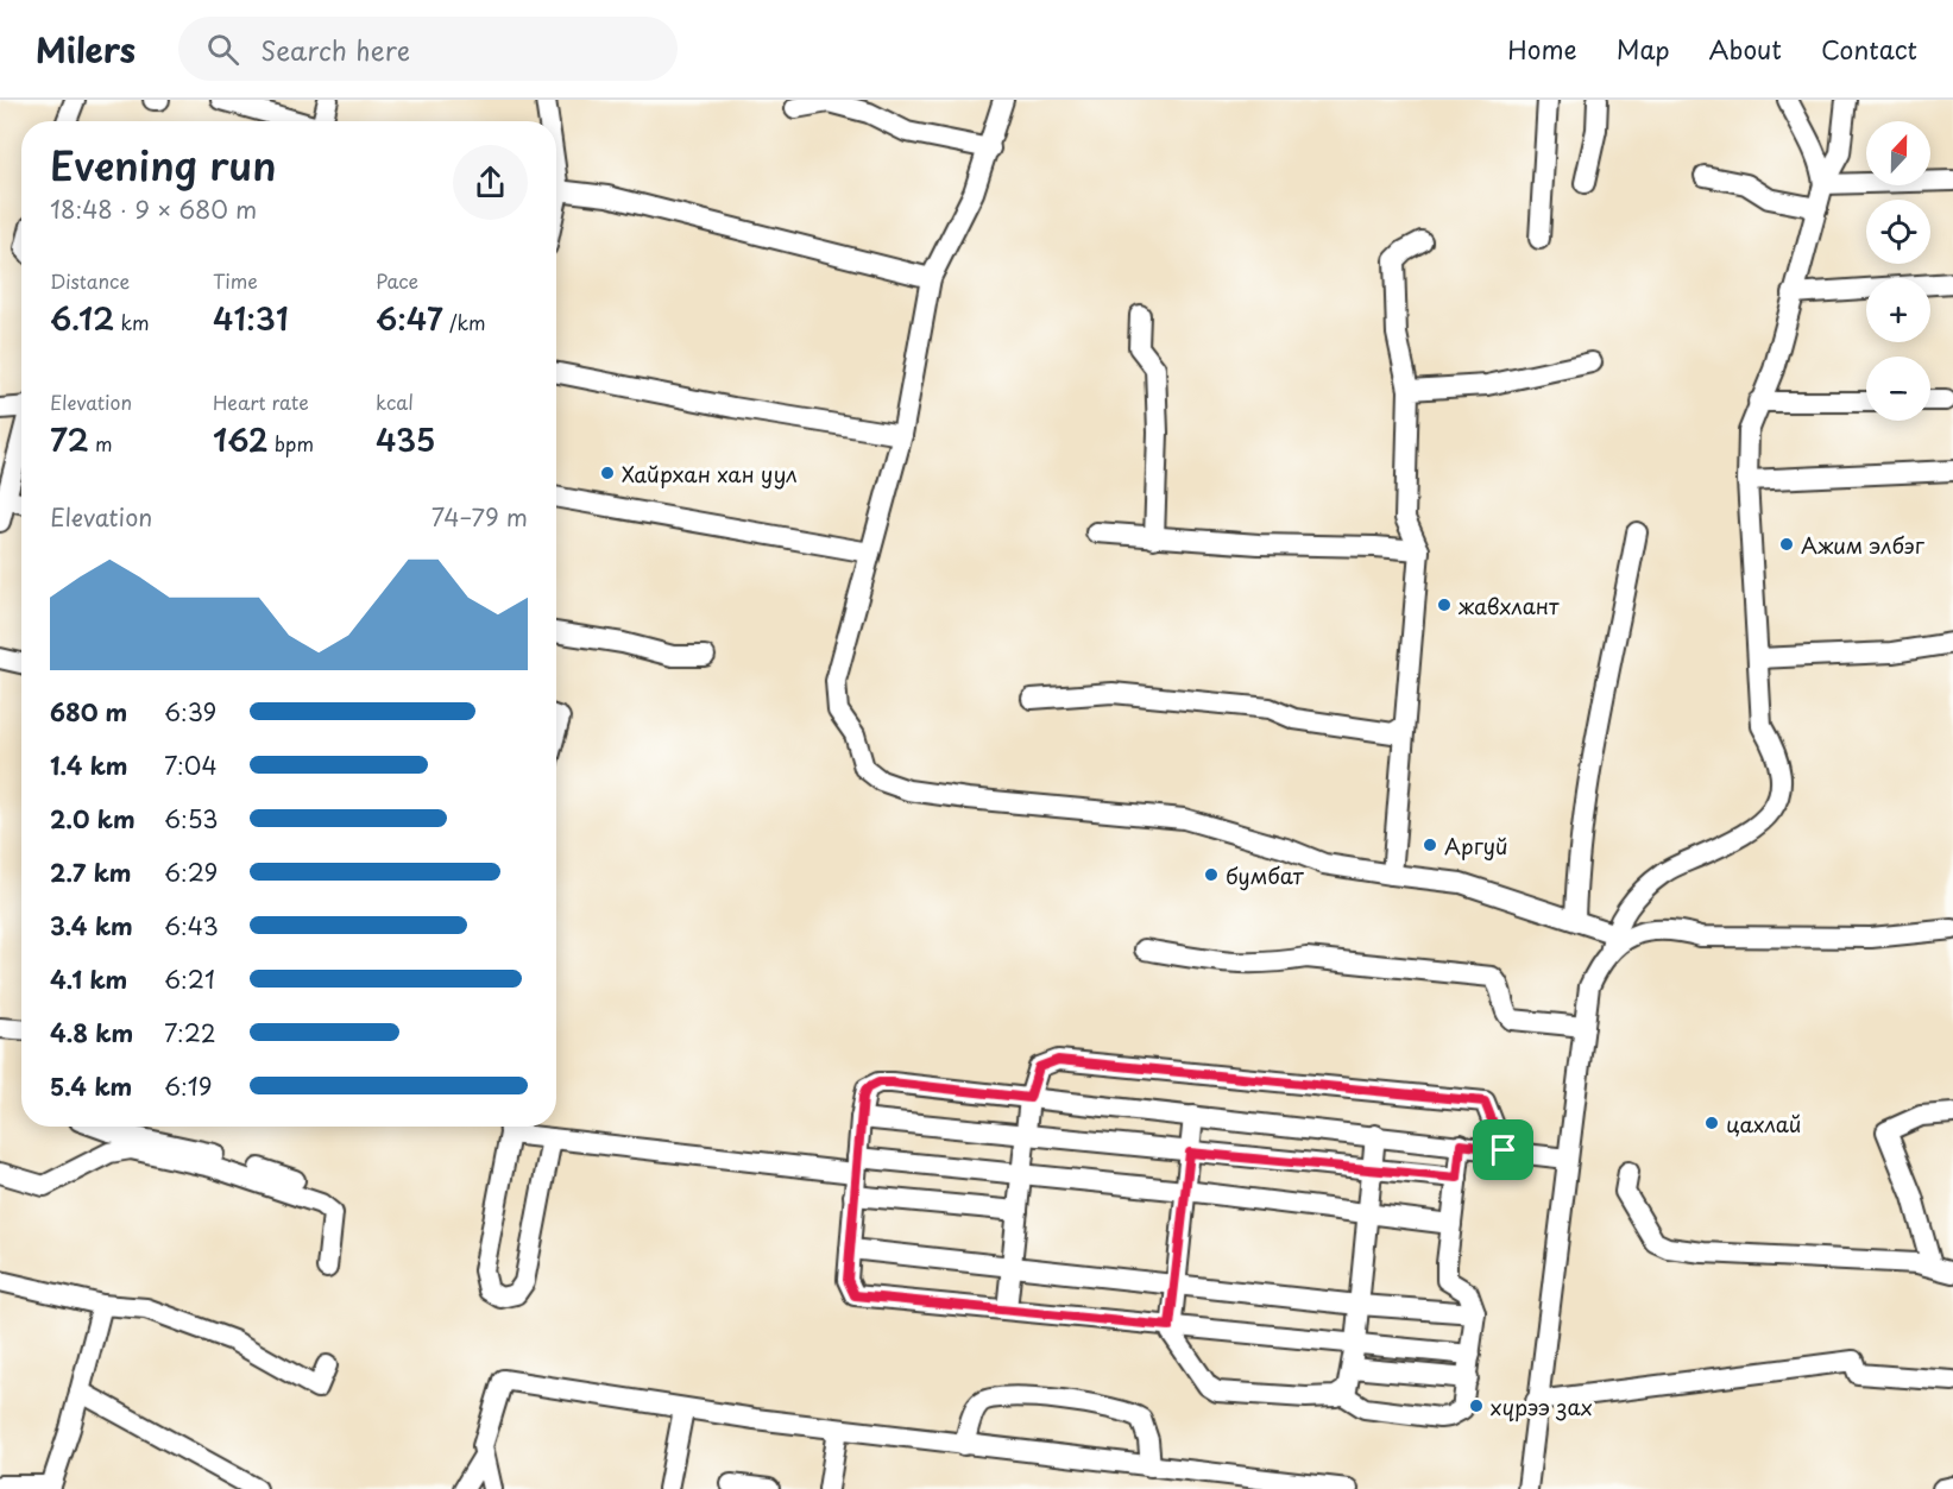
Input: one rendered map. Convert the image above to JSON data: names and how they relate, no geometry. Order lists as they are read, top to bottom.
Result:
{
  "places": [
    "Хайрхан хан уул",
    "Ажим элбэг",
    "жавхлант",
    "Аргуй",
    "бумбат",
    "цахлай",
    "хүрээ зах"
  ],
  "north": "top",
  "page": {
    "header": "Milers",
    "search": "Search here",
    "nav": [
      "Home",
      "Map",
      "About",
      "Contact"
    ],
    "map_buttons": ["+", "−"],
    "heading": ["Evening run", "18:48 · 9 × 680 m"],
    "stats": [
      ["Distance", "6.12 km"],
      ["Time", "41:31"],
      ["Pace", "6:47 /km"],
      ["Elevation", "72 m"],
      ["Heart rate", "162 bpm"],
      ["kcal", "435"]
    ],
    "chart": ["Elevation", "74–79 m"],
    "list": [
      {
        "name": "680 m",
        "note": "6:39"
      },
      {
        "name": "1.4 km",
        "note": "7:04"
      },
      {
        "name": "2.0 km",
        "note": "6:53"
      },
      {
        "name": "2.7 km",
        "note": "6:29"
      },
      {
        "name": "3.4 km",
        "note": "6:43"
      },
      {
        "name": "4.1 km",
        "note": "6:21"
      },
      {
        "name": "4.8 km",
        "note": "7:22"
      },
      {
        "name": "5.4 km",
        "note": "6:19"
      }
    ]
  }
}
